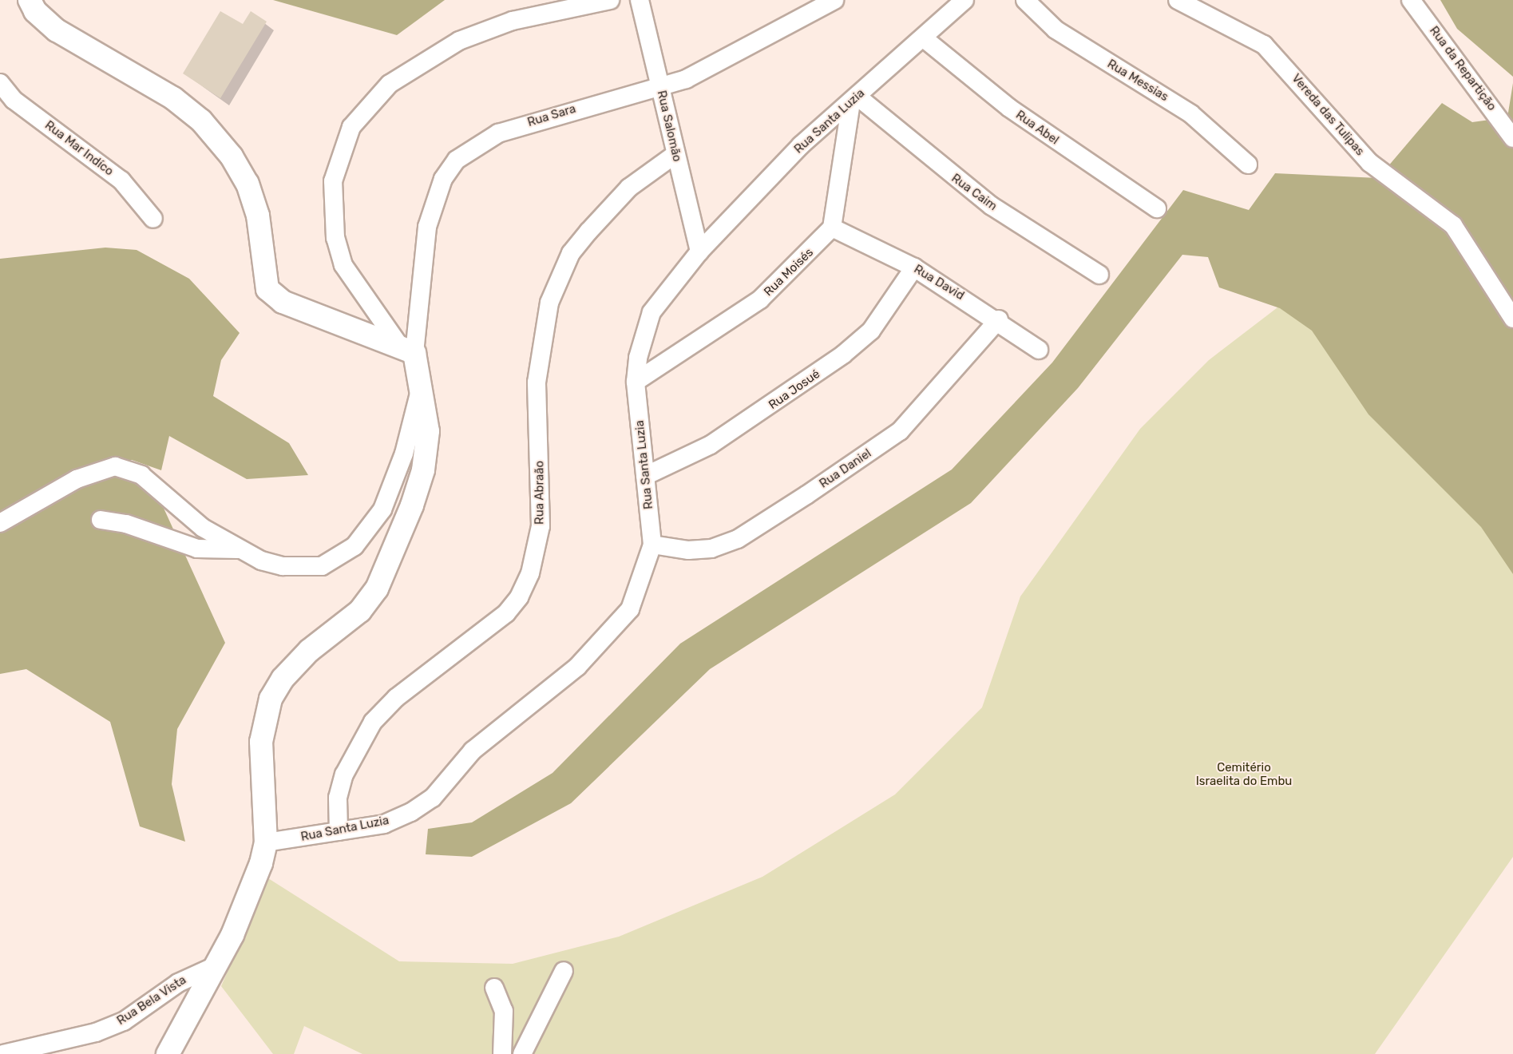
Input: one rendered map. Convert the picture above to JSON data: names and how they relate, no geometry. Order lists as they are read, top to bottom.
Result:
{
  "streets": {
    "street": [
      "Rua da Repartição",
      "Rua Messias",
      "Vereda das Tulipas",
      "Rua Sara",
      "Rua Santa Luzia",
      "Rua Salomão",
      "Rua Abel",
      "Rua Mar Indíco",
      "Rua Caim",
      "Rua Moisés",
      "Rua David",
      "Rua Josué",
      "Rua Daniel",
      "Rua Abraão",
      "Rua Bela Vista"
    ]
  },
  "crossings": [
    ["Rua Sara", "Rua Salomão"],
    ["Rua Santa Luzia", "Rua Salomão"],
    ["Rua Santa Luzia", "Rua Abel"],
    ["Rua Santa Luzia", "Rua Caim"],
    ["Rua Santa Luzia", "Rua Moisés"],
    ["Rua Santa Luzia", "Rua Josué"],
    ["Rua Santa Luzia", "Rua Daniel"],
    ["Rua Santa Luzia", "Rua Abraão"],
    ["Rua Salomão", "Rua Abraão"],
    ["Rua Moisés", "Rua David"],
    ["Rua David", "Rua Josué"],
    ["Rua David", "Rua Daniel"]
  ],
  "parks": ["Cemitério Israelita do Embu"]
}
